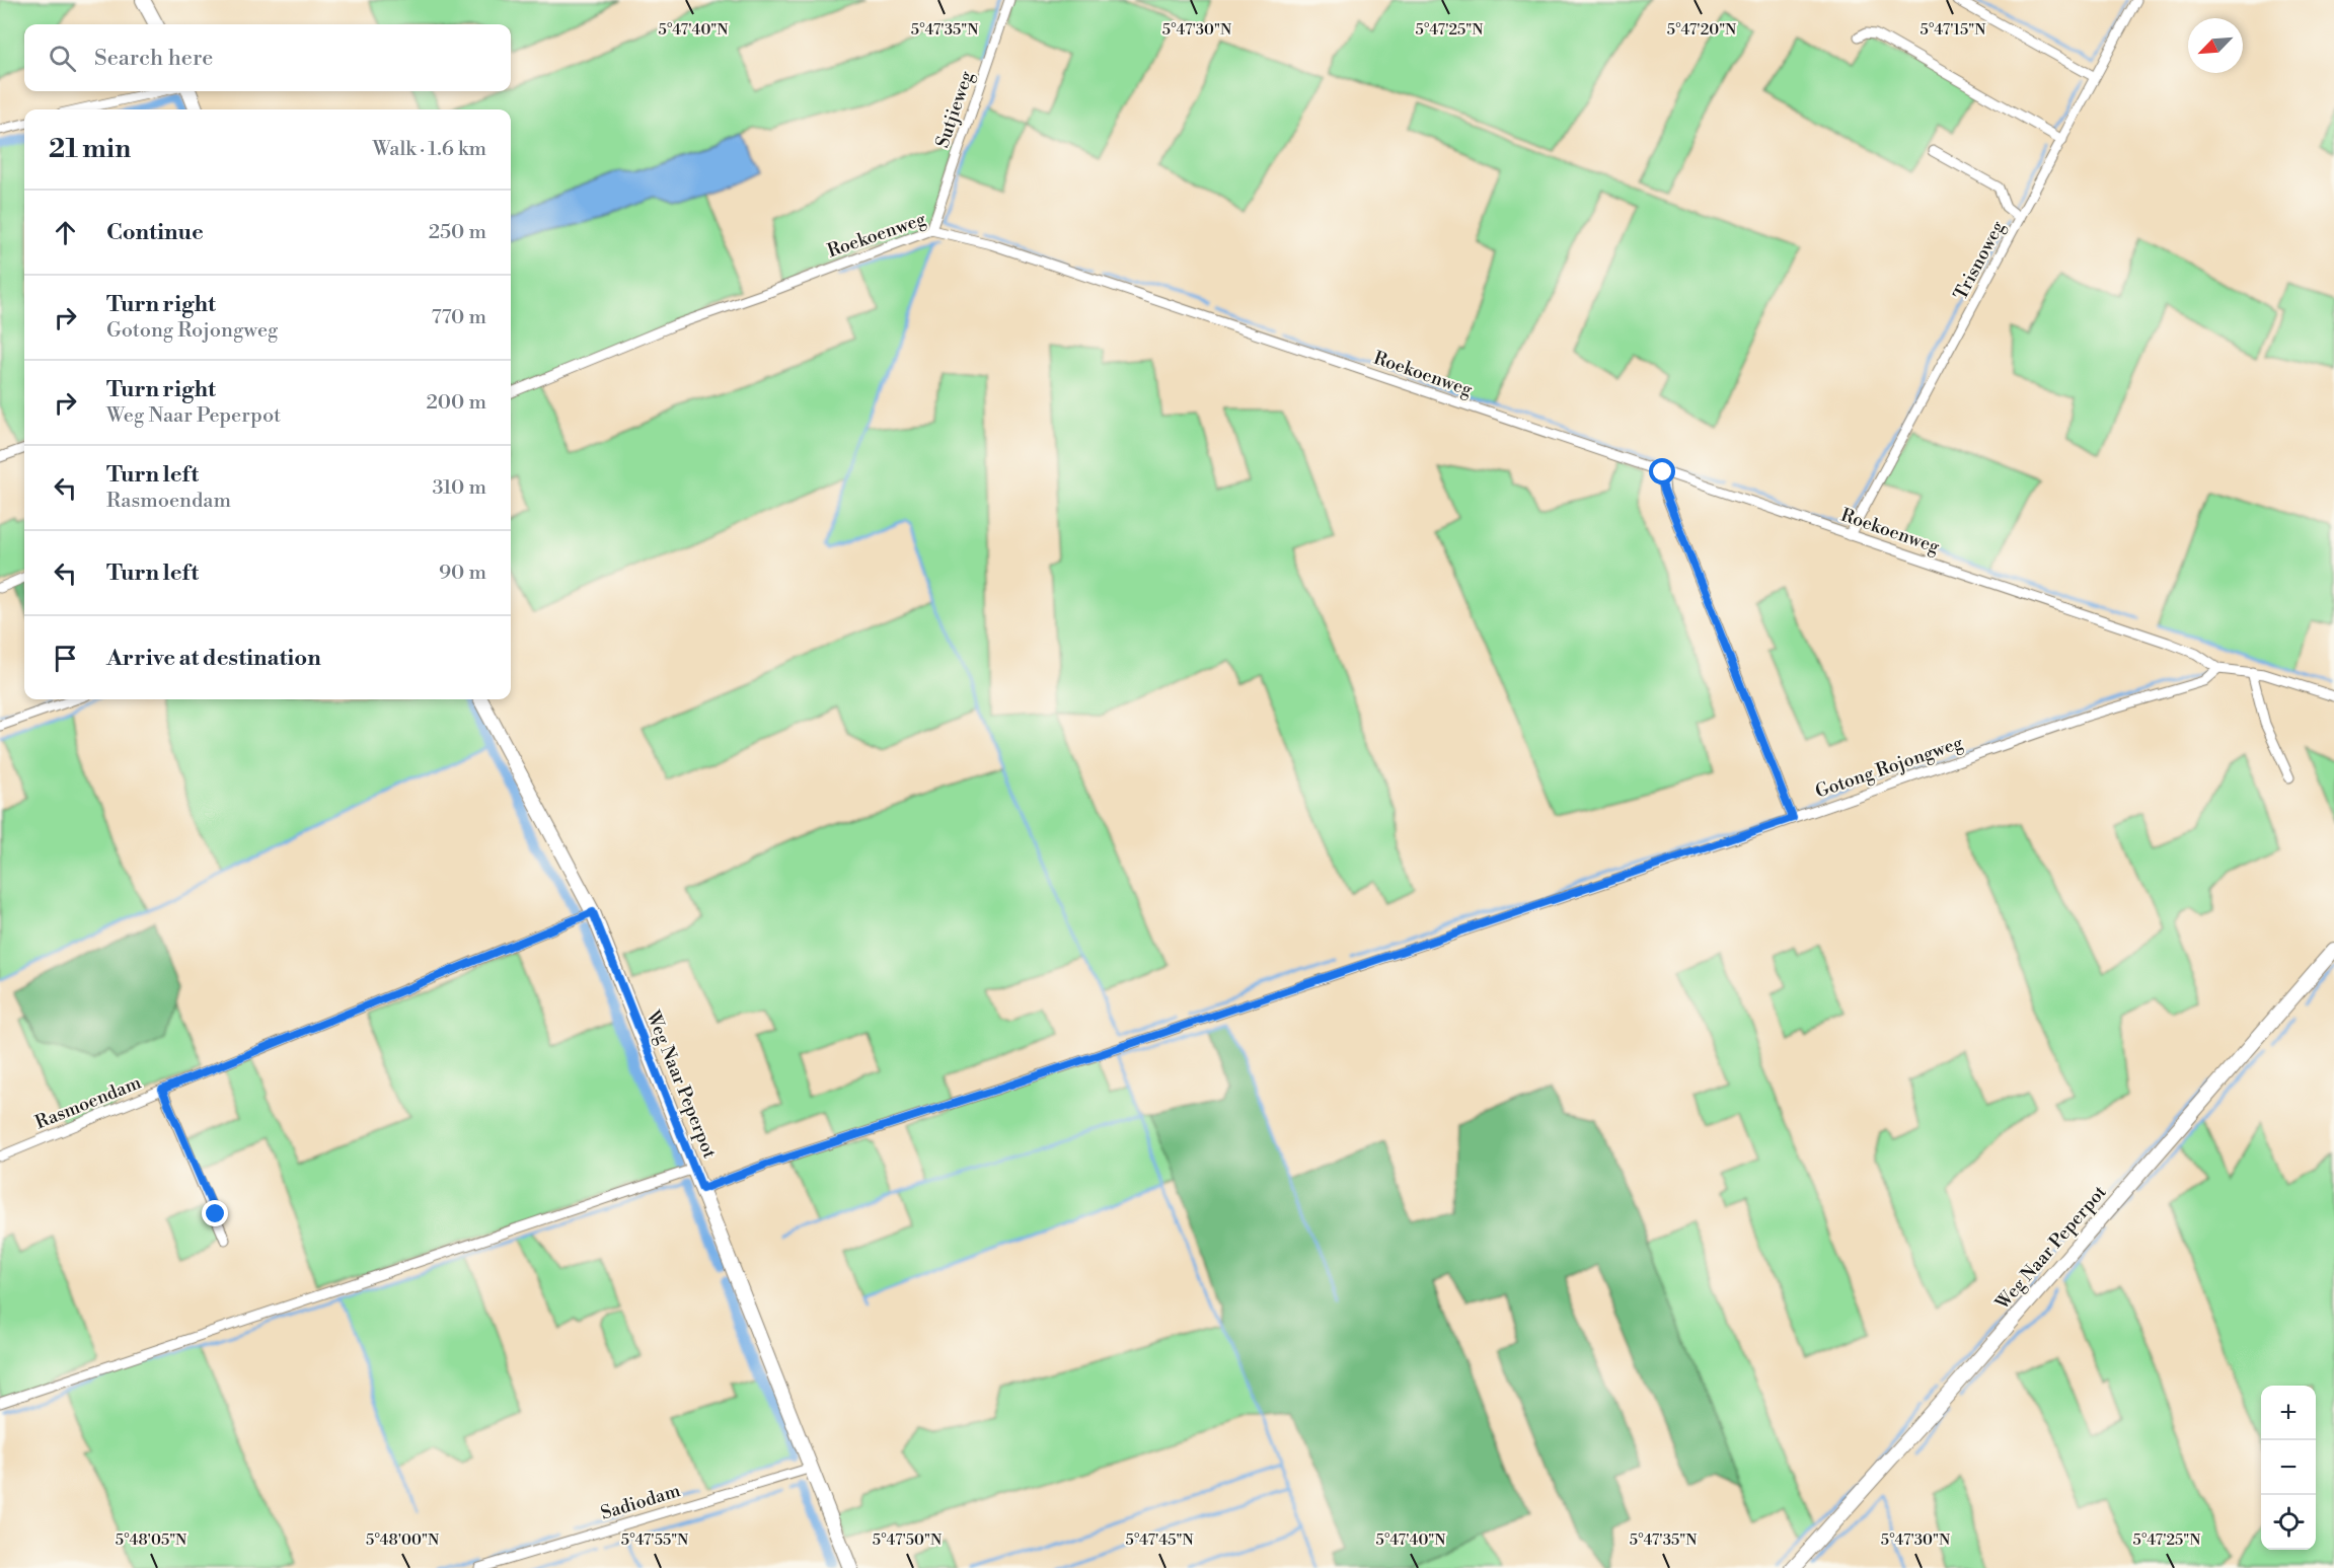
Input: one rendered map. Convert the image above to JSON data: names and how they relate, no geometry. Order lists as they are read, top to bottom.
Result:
{
  "streets": {
    "street": [
      "Sutjieweg",
      "Roekoenweg",
      "Trisnoweg",
      "Gotong Rojongweg",
      "Weg Naar Peperpot",
      "Rasmoendam",
      "Sadiodam"
    ]
  },
  "crossings": [
    ["Sutjieweg", "Roekoenweg"],
    ["Roekoenweg", "Trisnoweg"],
    ["Roekoenweg", "Gotong Rojongweg"],
    ["Gotong Rojongweg", "Weg Naar Peperpot"],
    ["Weg Naar Peperpot", "Rasmoendam"],
    ["Weg Naar Peperpot", "Sadiodam"]
  ],
  "north": "bottom left",
  "page": {
    "search": "Search here",
    "heading": ["21 min", "Walk · 1.6 km"],
    "list": [
      ["Continue", "250 m"],
      ["Turn right", "Gotong Rojongweg", "770 m"],
      ["Turn right", "Weg Naar Peperpot", "200 m"],
      ["Turn left", "Rasmoendam", "310 m"],
      ["Turn left", "90 m"],
      "Arrive at destination"
    ],
    "map_buttons": ["+", "−"]
  },
  "coordinates": [
    "5°47'20\"N",
    "5°47'15\"N",
    "5°47'40\"N",
    "5°47'35\"N",
    "5°47'30\"N",
    "5°47'25\"N",
    "5°48'05\"N",
    "5°48'00\"N",
    "5°47'55\"N",
    "5°47'50\"N",
    "5°47'45\"N"
  ]
}
